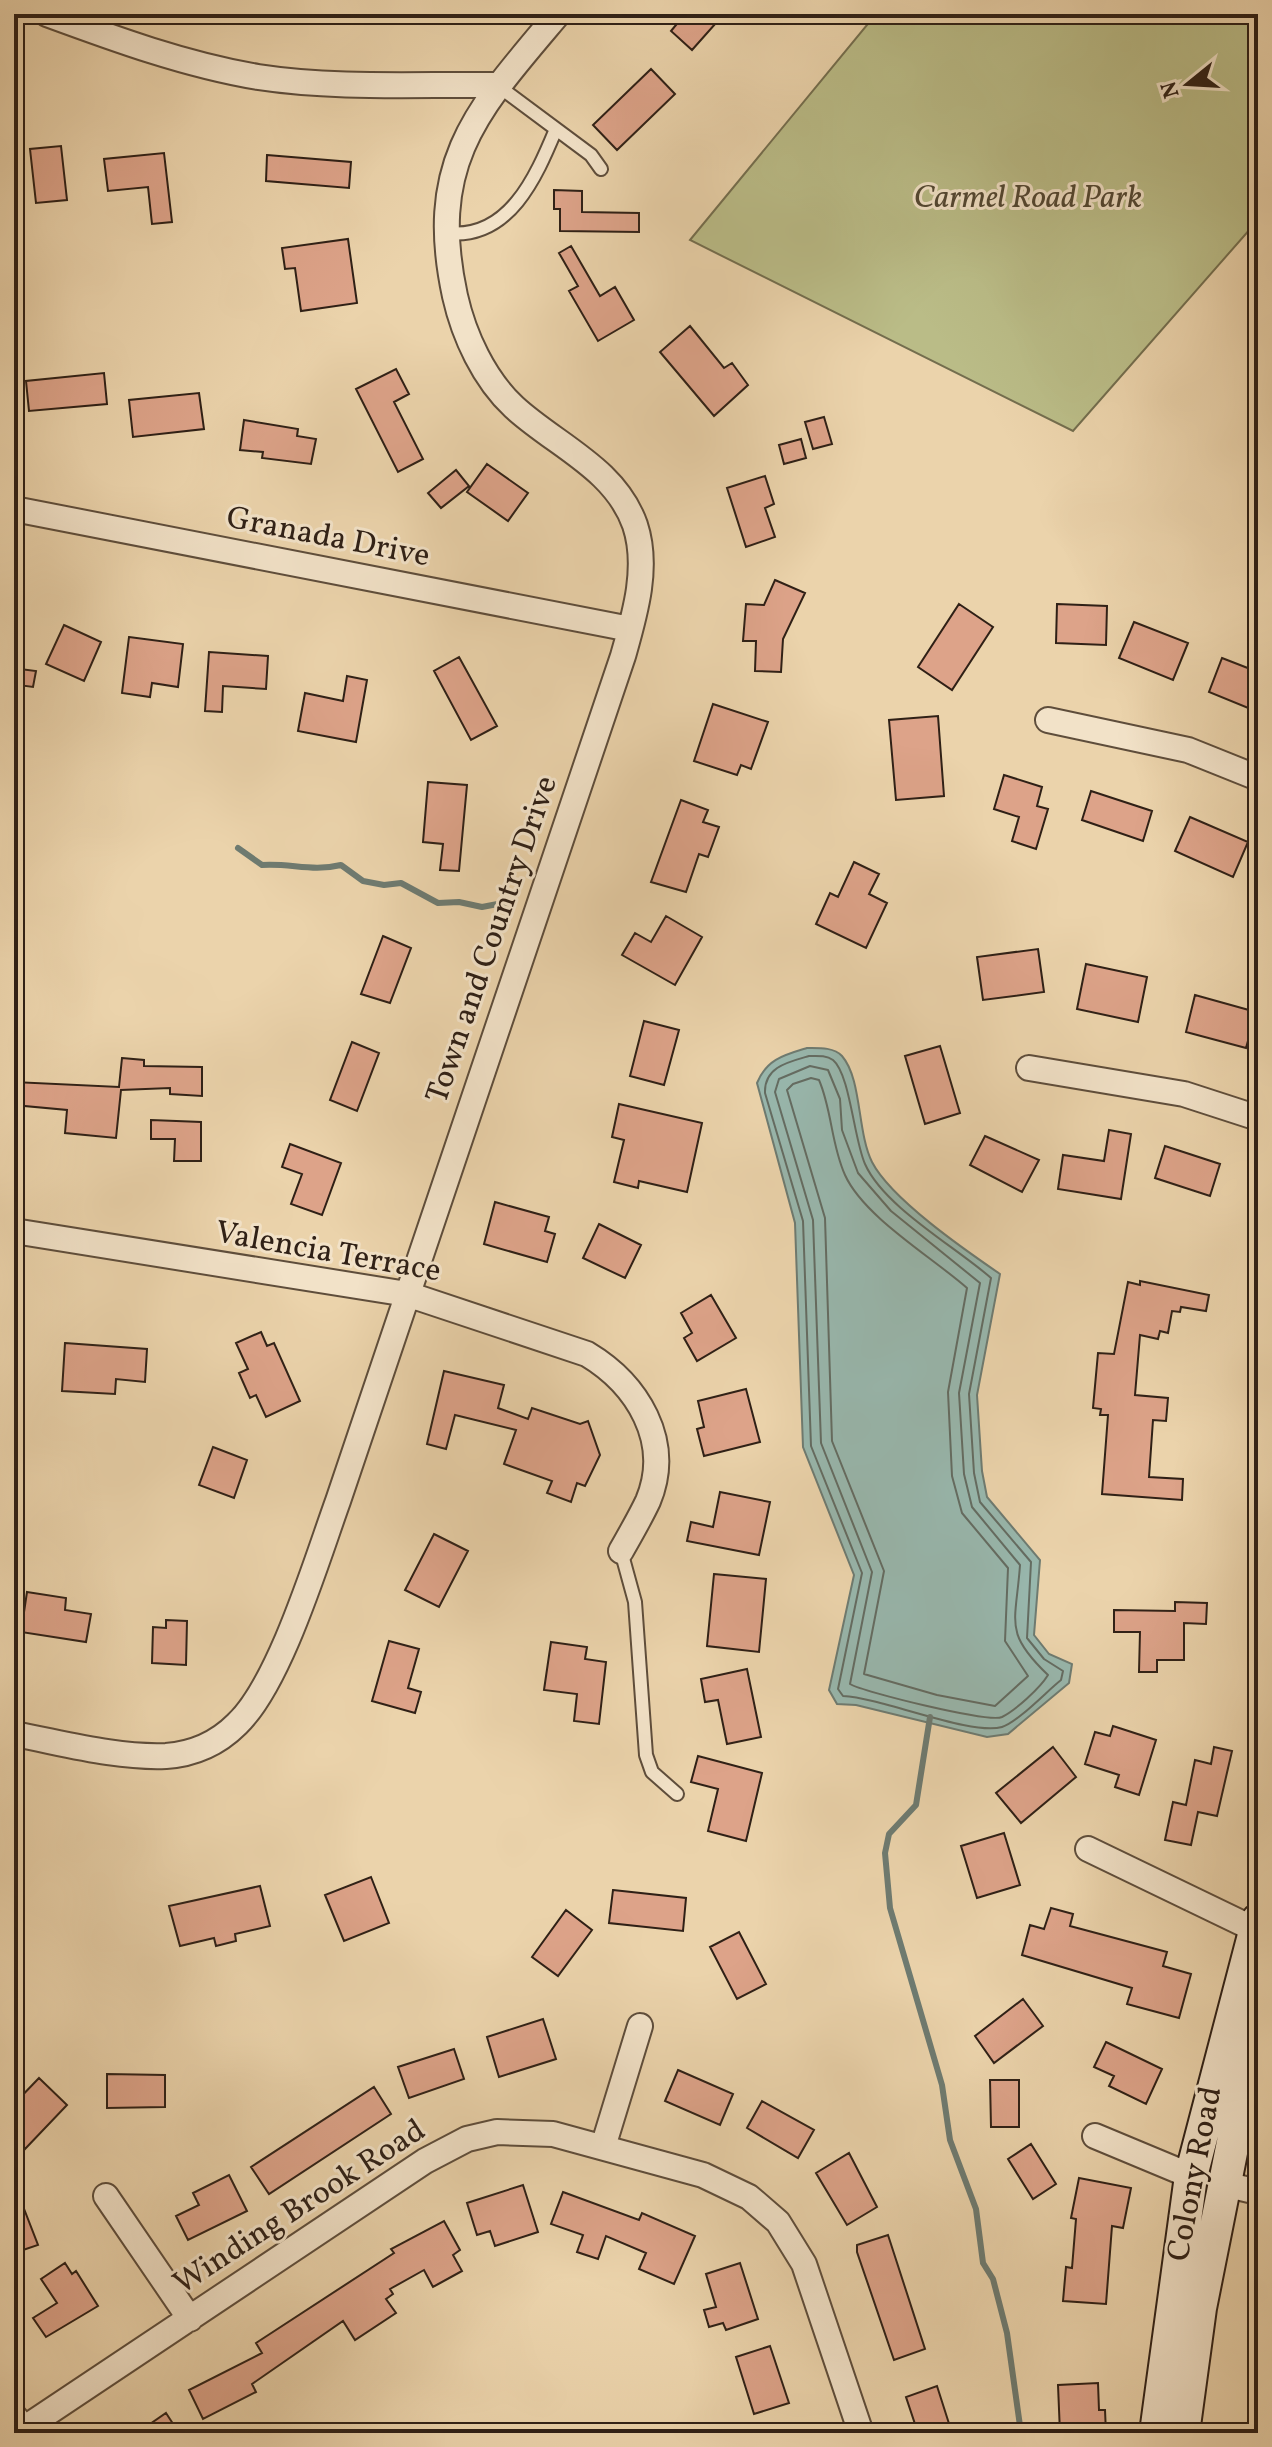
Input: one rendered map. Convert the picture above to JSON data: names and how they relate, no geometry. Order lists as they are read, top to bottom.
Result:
{
  "streets": {
    "main road": ["Colony Road"],
    "street": [
      "Granada Drive",
      "Town and Country Drive",
      "Valencia Terrace",
      "Winding Brook Road"
    ]
  },
  "crossings": [
    ["Granada Drive", "Town and Country Drive"],
    ["Town and Country Drive", "Valencia Terrace"]
  ],
  "parks": ["Carmel Road Park"],
  "north": "left"
}
